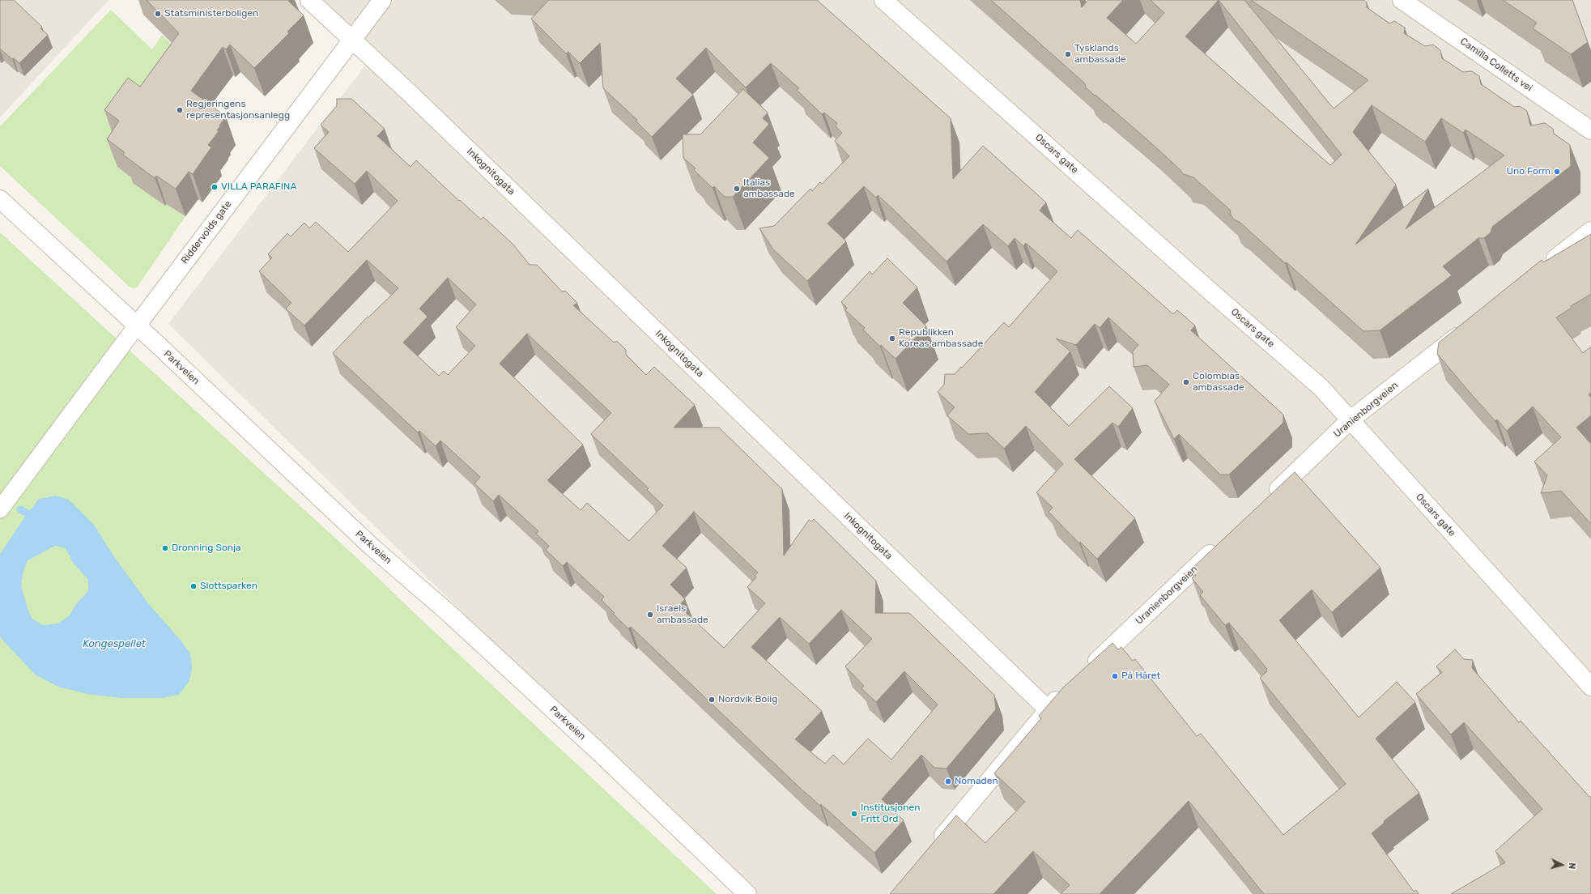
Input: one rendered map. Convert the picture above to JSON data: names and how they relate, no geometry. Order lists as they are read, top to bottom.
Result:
{
  "streets": {
    "street": [
      "Camilla Colletts vei",
      "Oscars gate",
      "Inkognitogata",
      "Riddervolds gate",
      "Parkveien",
      "Uranienborgveien"
    ]
  },
  "crossings": [
    ["Oscars gate", "Uranienborgveien"],
    ["Inkognitogata", "Riddervolds gate"],
    ["Riddervolds gate", "Parkveien"]
  ],
  "water": ["Kongespeilet"],
  "places": [
    "Statsministerboligen",
    "Tysklands ambassade",
    "Regjeringens representasjonsanlegg",
    "Uno Form",
    "VILLA PARAFINA",
    "Italias ambassade",
    "Republikken Koreas ambassade",
    "Colombias ambassade",
    "Dronning Sonja",
    "Slottsparken",
    "Israels ambassade",
    "På Håret",
    "Nordvik Bolig",
    "Nomaden",
    "Institusjonen Fritt Ord"
  ],
  "north": "right"
}
